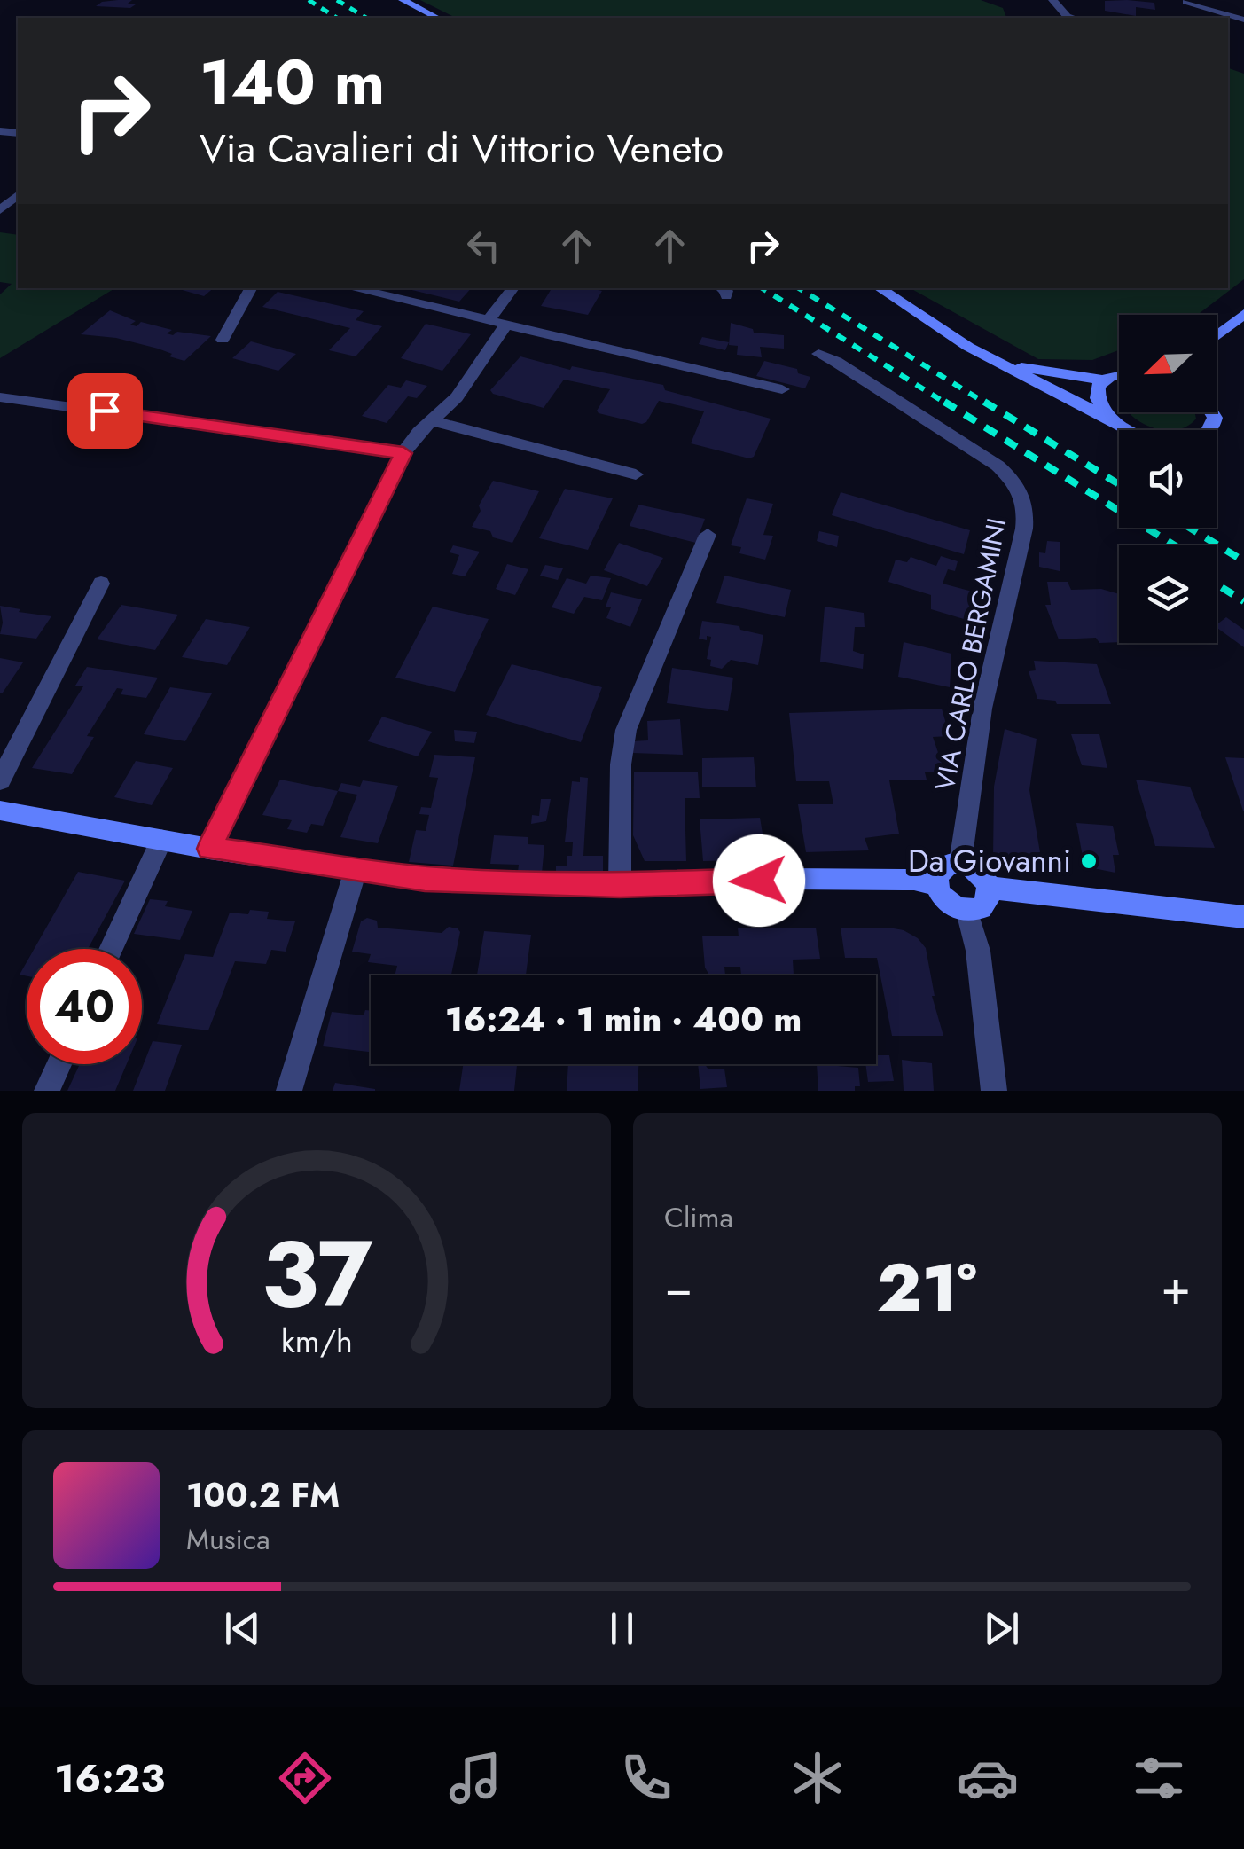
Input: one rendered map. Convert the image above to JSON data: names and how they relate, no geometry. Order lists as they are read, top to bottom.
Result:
{
  "streets": {
    "street": ["VIA CARLO BERGAMINI"]
  },
  "places": ["Da Giovanni"],
  "north": "bottom left",
  "page": {
    "turn": ["140 m", "Via Cavalieri di Vittorio Veneto"],
    "limit": "40",
    "trip": "16:24 · 1 min · 400 m",
    "tile": "Clima",
    "heat": ["−", "21°", "+"],
    "song": ["100.2 FM", "Musica"],
    "tabs": "16:23",
    "gauge": ["37", "km/h"]
  }
}
